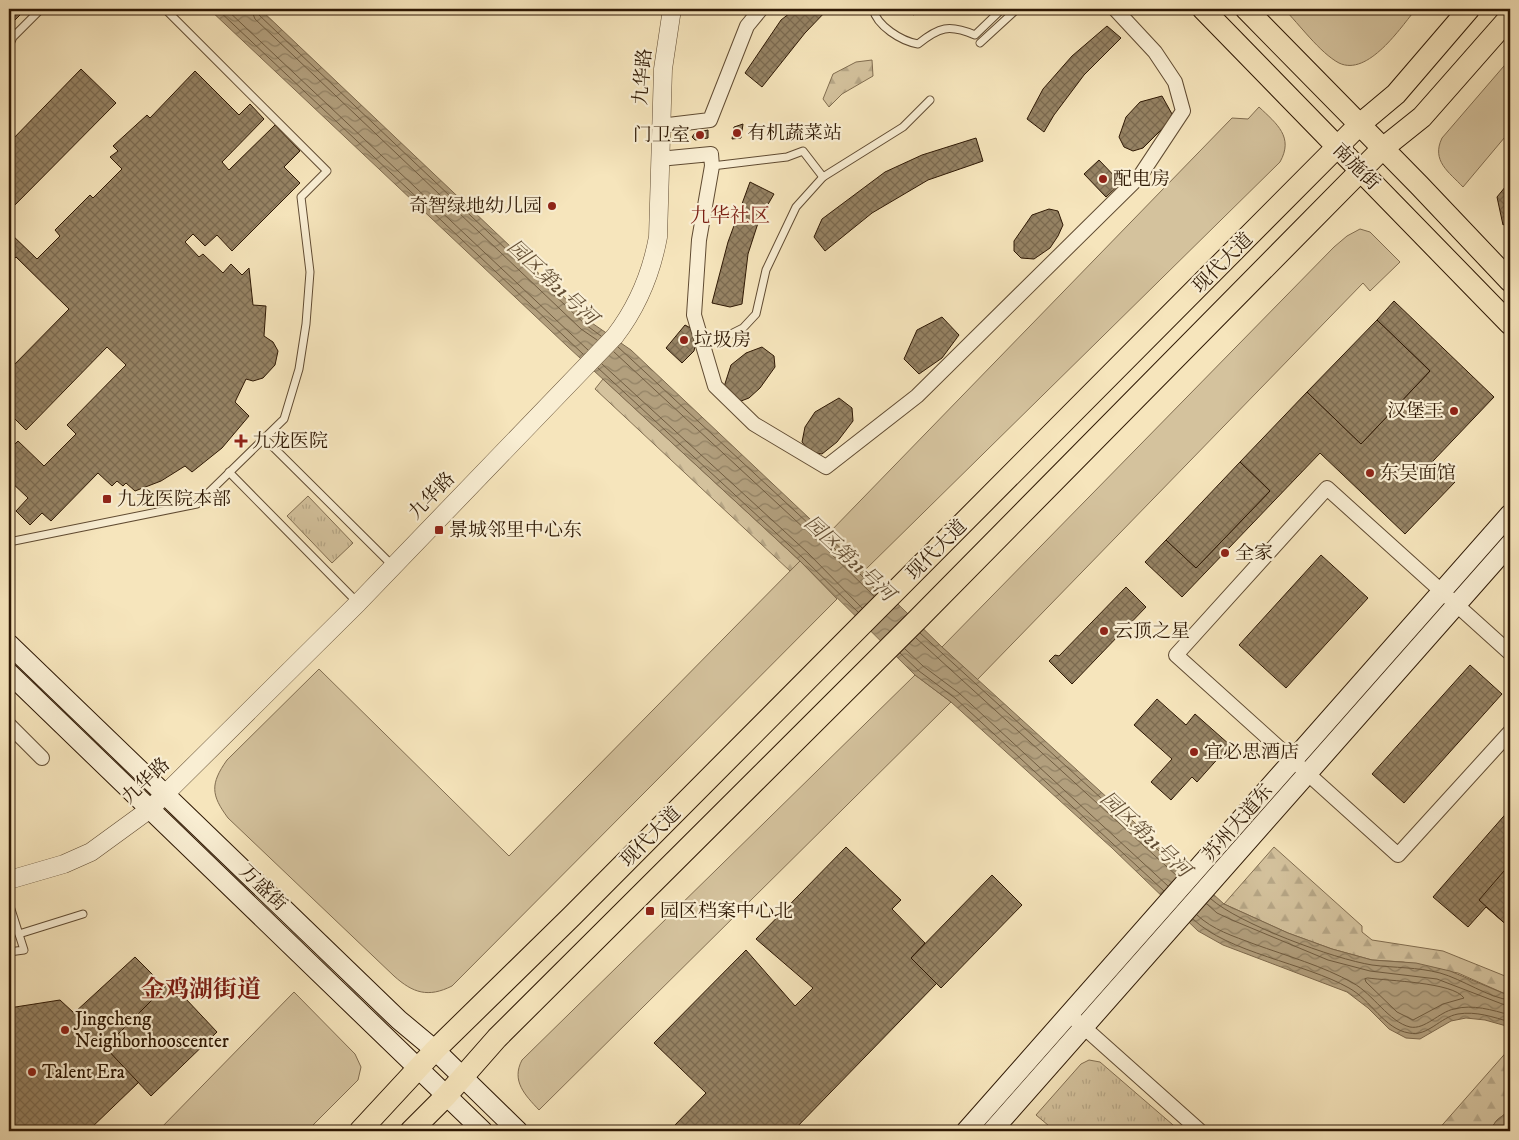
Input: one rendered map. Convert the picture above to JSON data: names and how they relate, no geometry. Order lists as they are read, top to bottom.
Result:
{
  "streets": {
    "main road": [
      "南施街",
      "现代大道",
      "苏州大道东",
      "万盛街"
    ],
    "street": ["九华路"]
  },
  "crossings": [
    ["九华路", "万盛街"],
    ["南施街", "现代大道"],
    ["现代大道", "万盛街"]
  ],
  "districts": ["九华社区", "金鸡湖街道"],
  "water": ["园区第21号河"],
  "places": {
    "other": [
      "有机蔬菜站",
      "门卫室",
      "配电房",
      "奇智绿地幼儿园",
      "垃圾房",
      "汉堡王",
      "东吴面馆",
      "全家",
      "云顶之星",
      "宜必思酒店",
      "Jingcheng Neighborhooscenter",
      "Talent Era"
    ],
    "health": ["九龙医院"],
    "transit": ["九龙医院本部", "景城邻里中心东", "园区档案中心北"]
  }
}
